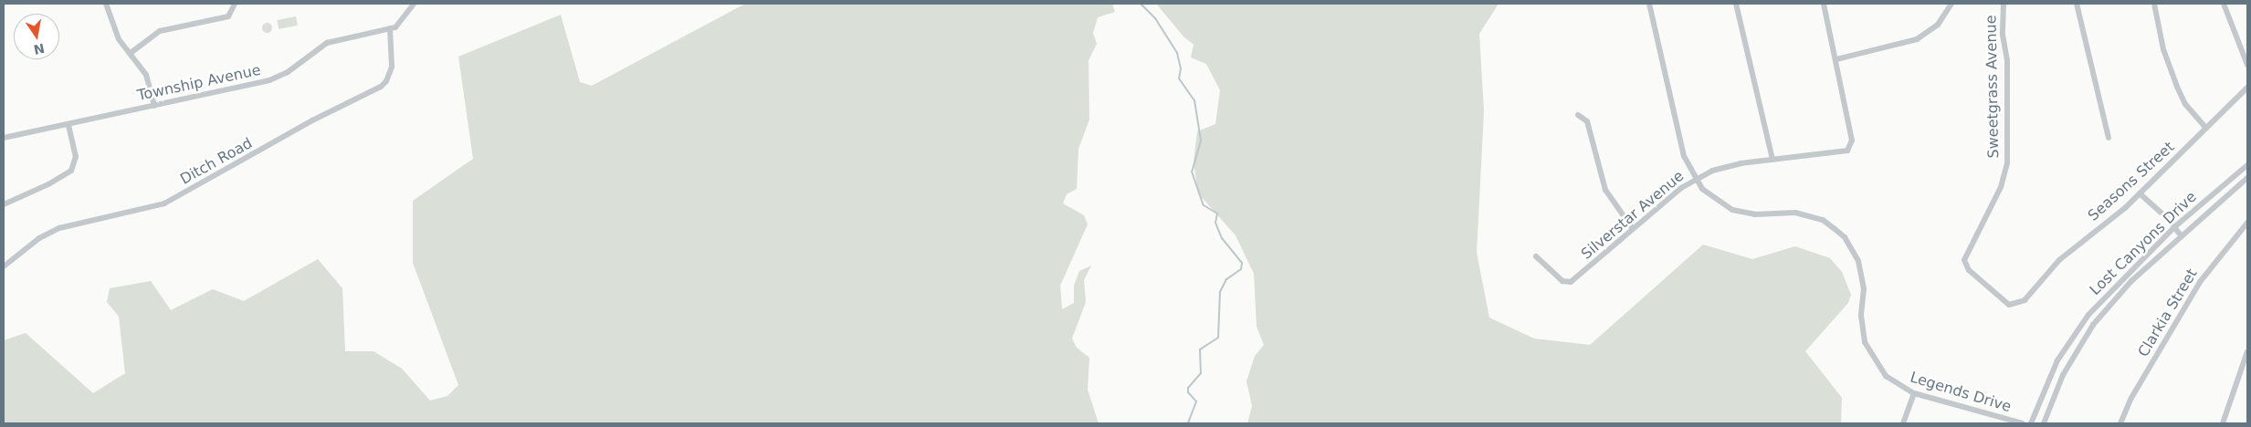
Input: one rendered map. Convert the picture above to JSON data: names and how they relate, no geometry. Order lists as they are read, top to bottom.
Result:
{
  "streets": {
    "street": [
      "Township Avenue",
      "Sweetgrass Avenue",
      "Ditch Road",
      "Seasons Street",
      "Silverstar Avenue",
      "Lost Canyons Drive",
      "Clarkia Street",
      "Legends Drive"
    ]
  },
  "crossings": [
    ["Township Avenue", "Ditch Road"],
    ["Sweetgrass Avenue", "Seasons Street"],
    ["Silverstar Avenue", "Legends Drive"]
  ],
  "north": "bottom"
}
